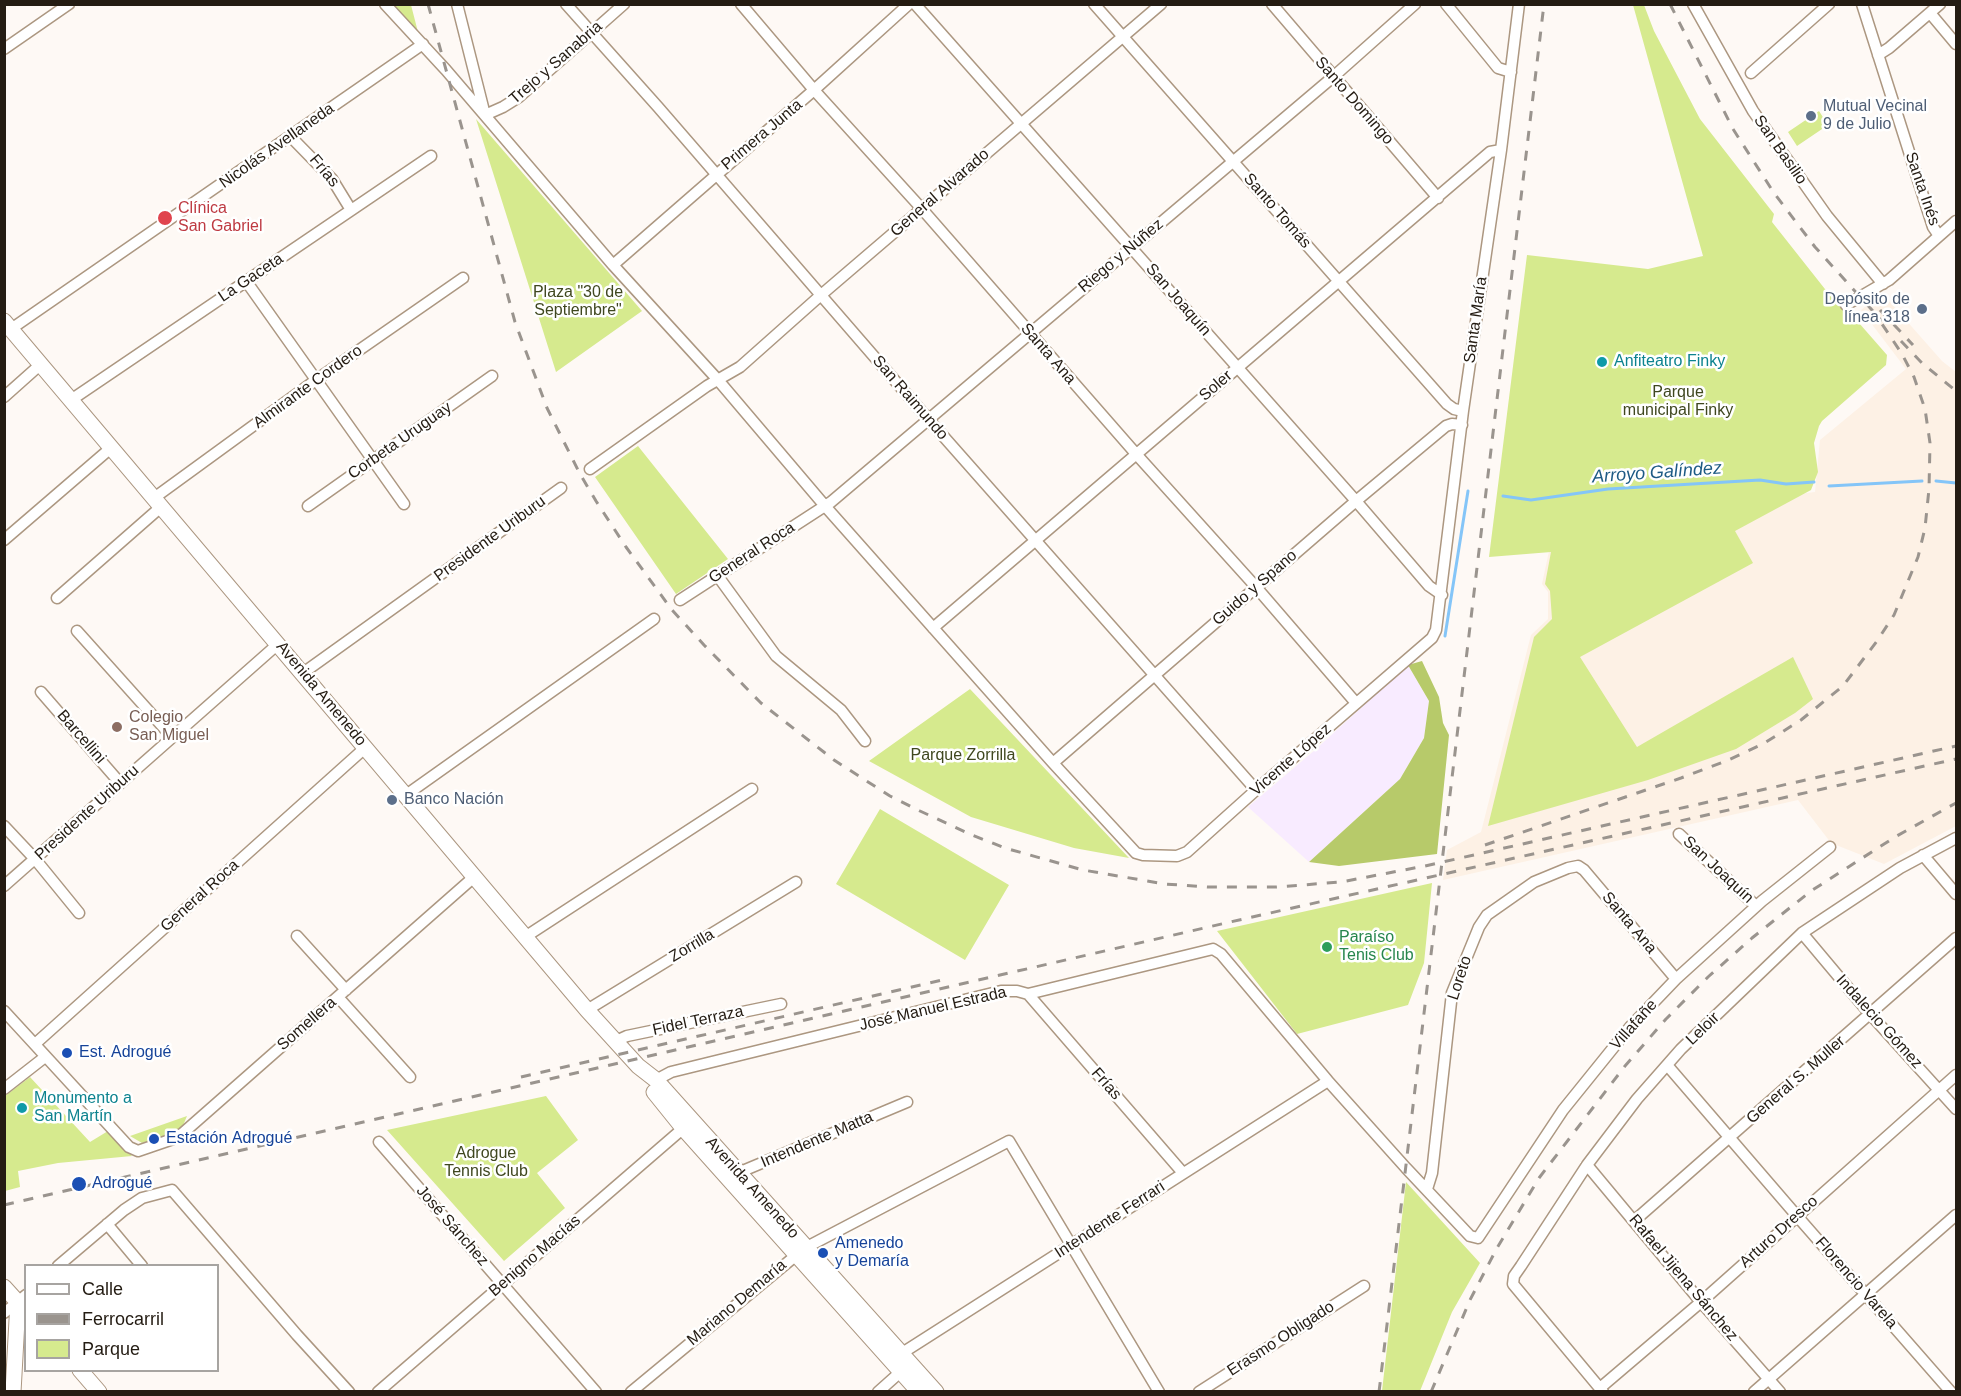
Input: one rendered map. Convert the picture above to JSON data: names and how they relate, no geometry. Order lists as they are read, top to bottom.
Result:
{
  "streets": {
    "street": [
      "Trejo y Sanabria",
      "Santo Domingo",
      "Primera Junta",
      "Nicolás Avellaneda",
      "San Basilio",
      "Frías",
      "Santa Inés",
      "General Alvarado",
      "Santo Tomás",
      "Riego y Núñez",
      "La Gaceta",
      "San Joaquín",
      "Santa María",
      "Santa Ana",
      "Soler",
      "Almirante Cordero",
      "San Raimundo",
      "Corbeta Uruguay",
      "Presidente Uriburu",
      "General Roca",
      "Guido y Spano",
      "Avenida Amenedo",
      "Barcellini",
      "Vicente López",
      "Zorrilla",
      "Loreto",
      "José Manuel Estrada",
      "Fidel Terraza",
      "Indalecio Gómez",
      "Somellera",
      "Villafañe",
      "Leloir",
      "General S. Muller",
      "Intendente Matta",
      "Intendente Ferrari",
      "José Sánchez",
      "Arturo Dresco",
      "Benigno Macías",
      "Rafael Jijena Sánchez",
      "Florencio Varela",
      "Mariano Demaría",
      "Erasmo Obligado"
    ]
  },
  "crossings": [
    ["Trejo y Sanabria", "San Raimundo"],
    ["Santo Domingo", "Riego y Núñez"],
    ["Santo Domingo", "Soler"],
    ["Primera Junta", "Santa Ana"],
    ["Primera Junta", "San Raimundo"],
    ["Nicolás Avellaneda", "Frías"],
    ["Nicolás Avellaneda", "Avenida Amenedo"],
    ["Frías", "La Gaceta"],
    ["Frías", "José Manuel Estrada"],
    ["Frías", "Intendente Ferrari"],
    ["General Alvarado", "Santo Tomás"],
    ["General Alvarado", "San Joaquín"],
    ["General Alvarado", "Santa Ana"],
    ["General Alvarado", "San Raimundo"],
    ["Santo Tomás", "Riego y Núñez"],
    ["Santo Tomás", "Santa María"],
    ["Santo Tomás", "Soler"],
    ["Riego y Núñez", "San Joaquín"],
    ["Riego y Núñez", "Santa Ana"],
    ["Riego y Núñez", "San Raimundo"],
    ["Riego y Núñez", "General Roca"],
    ["La Gaceta", "Avenida Amenedo"],
    ["San Joaquín", "Santa María"],
    ["San Joaquín", "Soler"],
    ["San Joaquín", "Guido y Spano"],
    ["San Joaquín", "Villafañe"],
    ["Santa María", "Soler"],
    ["Santa María", "Guido y Spano"],
    ["Santa María", "Vicente López"],
    ["Santa Ana", "Soler"],
    ["Santa Ana", "Guido y Spano"],
    ["Santa Ana", "Vicente López"],
    ["Santa Ana", "Loreto"],
    ["Santa Ana", "Villafañe"],
    ["Soler", "San Raimundo"],
    ["Almirante Cordero", "Avenida Amenedo"],
    ["San Raimundo", "Guido y Spano"],
    ["San Raimundo", "Vicente López"],
    ["Presidente Uriburu", "Avenida Amenedo"],
    ["Presidente Uriburu", "Barcellini"],
    ["General Roca", "Avenida Amenedo"],
    ["Guido y Spano", "Vicente López"],
    ["Avenida Amenedo", "Zorrilla"],
    ["Avenida Amenedo", "José Manuel Estrada"],
    ["Avenida Amenedo", "Fidel Terraza"],
    ["Avenida Amenedo", "Somellera"],
    ["Avenida Amenedo", "Intendente Matta"],
    ["Avenida Amenedo", "Intendente Ferrari"],
    ["Avenida Amenedo", "Benigno Macías"],
    ["Avenida Amenedo", "Mariano Demaría"],
    ["Loreto", "Villafañe"],
    ["José Manuel Estrada", "Intendente Ferrari"],
    ["Indalecio Gómez", "Leloir"],
    ["Indalecio Gómez", "General S. Muller"],
    ["Indalecio Gómez", "Arturo Dresco"],
    ["Leloir", "Arturo Dresco"],
    ["Leloir", "Rafael Jijena Sánchez"],
    ["Leloir", "Florencio Varela"],
    ["General S. Muller", "Rafael Jijena Sánchez"],
    ["General S. Muller", "Florencio Varela"],
    ["Intendente Ferrari", "Mariano Demaría"],
    ["José Sánchez", "Benigno Macías"],
    ["Arturo Dresco", "Rafael Jijena Sánchez"],
    ["Arturo Dresco", "Florencio Varela"]
  ],
  "water": ["Arroyo Galíndez"],
  "parks": [
    "Plaza \"30 de Septiembre\"",
    "Parque municipal Finky",
    "Parque Zorrilla",
    "Adrogue Tennis Club"
  ],
  "places": [
    "Mutual Vecinal 9 de Julio",
    "Clínica San Gabriel",
    "Depósito de línea 318",
    "Anfiteatro Finky",
    "Colegio San Miguel",
    "Banco Nación",
    "Paraíso Tenis Club",
    "Est. Adrogué",
    "Monumento a San Martín",
    "Estación Adrogué",
    "Adrogué",
    "Amenedo y Demaría"
  ],
  "legend": ["Calle", "Ferrocarril", "Parque"]
}
